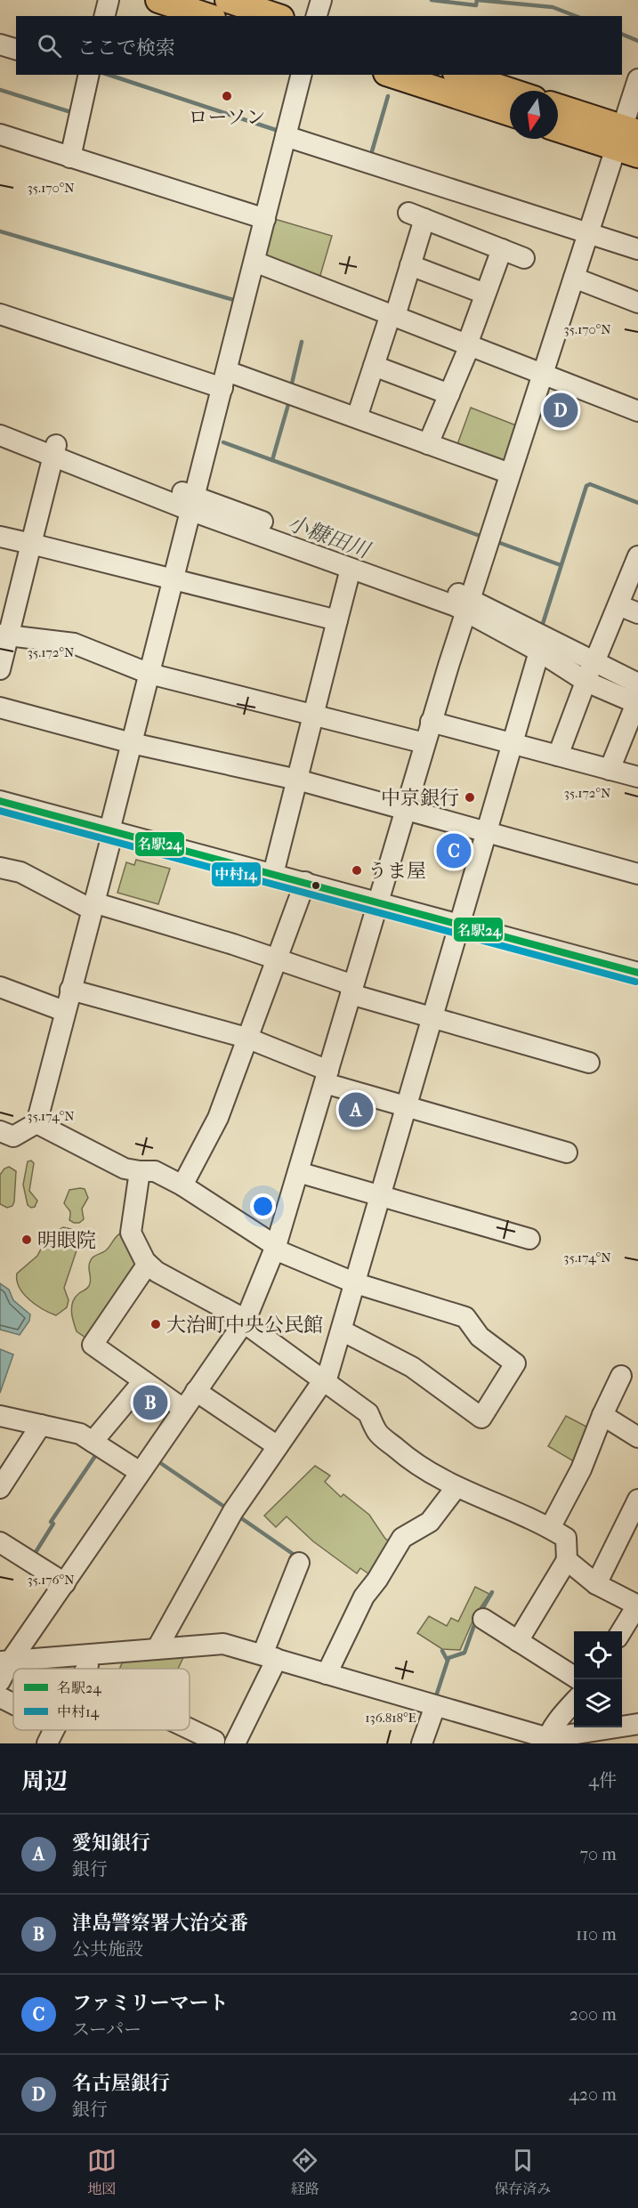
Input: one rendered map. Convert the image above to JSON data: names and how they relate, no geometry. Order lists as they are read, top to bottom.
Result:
{
  "water": ["小糠田川"],
  "places": [
    "ローソン",
    "中京銀行",
    "うま屋",
    "明眼院",
    "大治町中央公民館"
  ],
  "lines": ["transit line 名駅24", "transit line 中村14"],
  "legend": ["名駅24", "中村14"],
  "north": "bottom",
  "page": {
    "search": "ここで検索",
    "pins": [
      "D",
      "C",
      "A",
      "B"
    ],
    "heading": ["周辺", "4件"],
    "list": [
      {
        "mark": "A",
        "name": "愛知銀行",
        "note": "銀行",
        "value": "70 m"
      },
      {
        "mark": "B",
        "name": "津島警察署大治交番",
        "note": "公共施設",
        "value": "110 m"
      },
      {
        "mark": "C",
        "name": "ファミリーマート",
        "note": "スーパー",
        "value": "200 m"
      },
      {
        "mark": "D",
        "name": "名古屋銀行",
        "note": "銀行",
        "value": "420 m"
      }
    ],
    "nav": ["地図", "経路", "保存済み"]
  },
  "coordinates": [
    "35.170°N",
    "35.172°N",
    "35.174°N",
    "35.176°N",
    "136.818°E"
  ]
}
